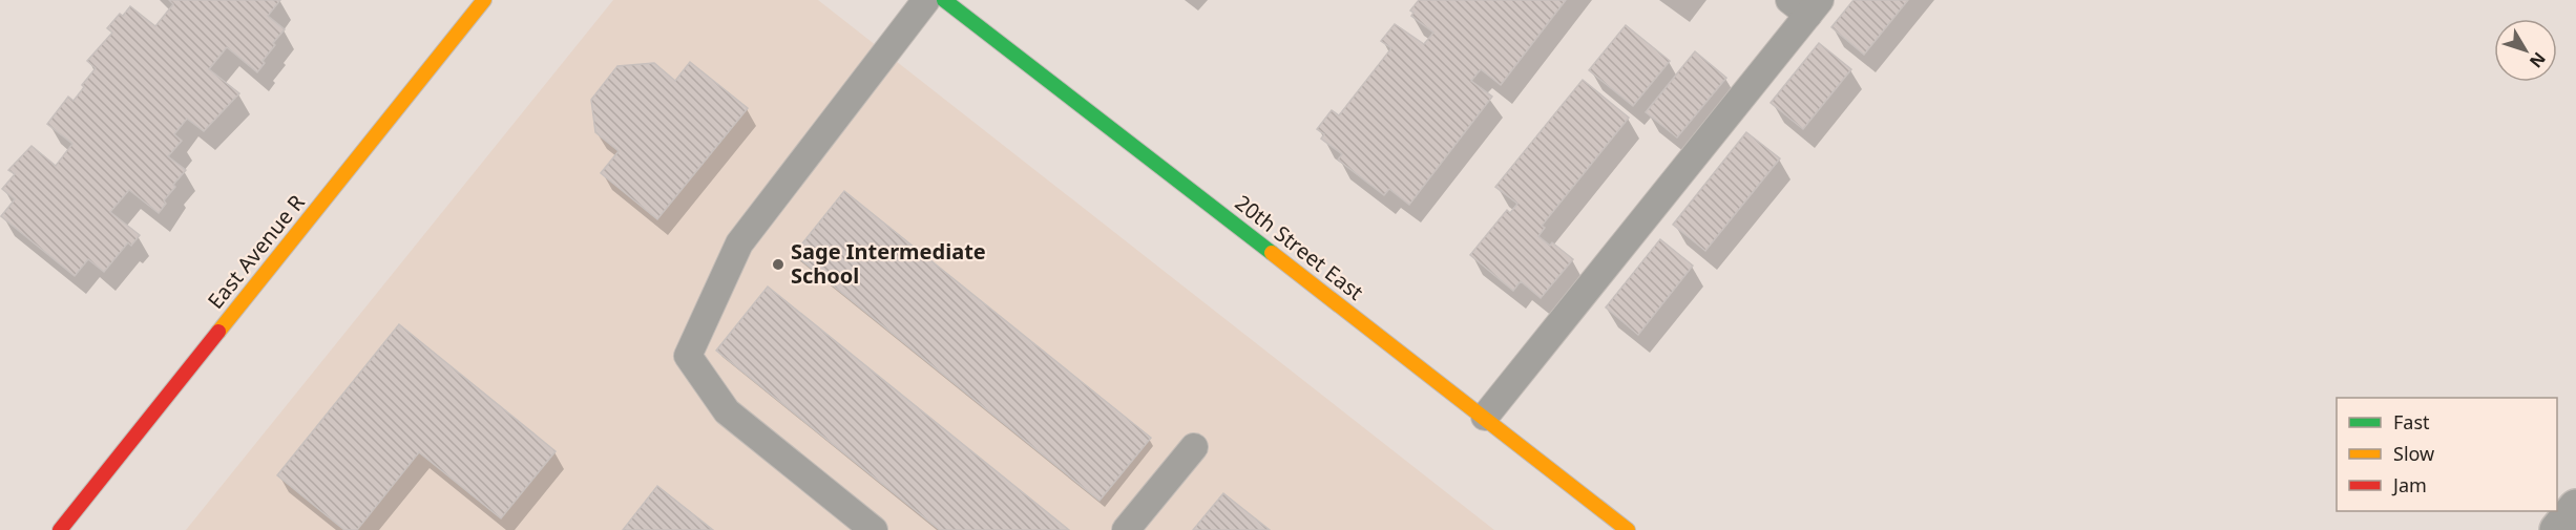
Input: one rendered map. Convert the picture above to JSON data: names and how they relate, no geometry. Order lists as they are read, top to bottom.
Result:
{
  "streets": {
    "street": ["20th Street East", "East Avenue R"]
  },
  "places": ["Sage Intermediate School"],
  "legend": ["Fast", "Slow", "Jam"],
  "north": "bottom right"
}
